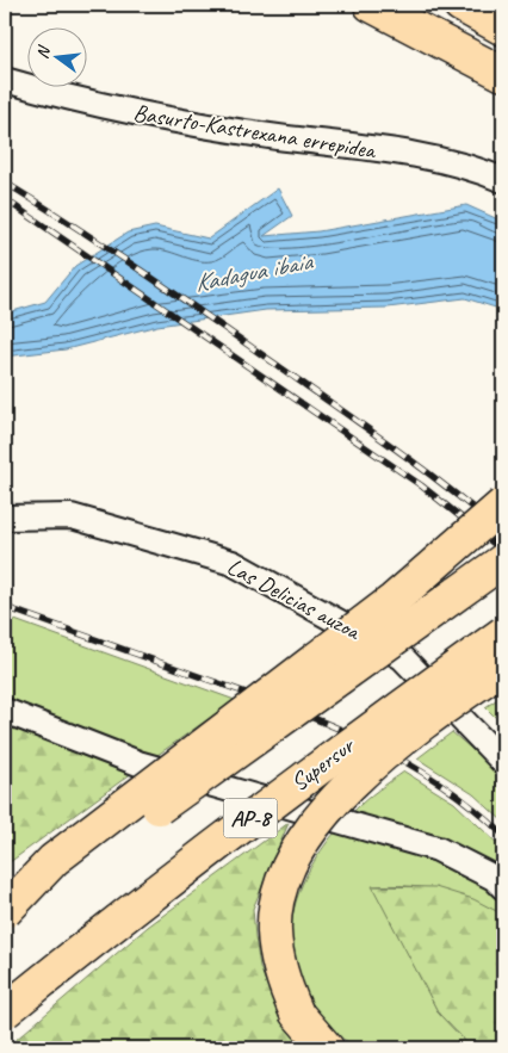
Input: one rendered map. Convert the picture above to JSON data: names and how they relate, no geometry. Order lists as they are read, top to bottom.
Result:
{
  "streets": {
    "highway": ["Supersur", "AP-8"],
    "street": ["Basurto-Kastrexana errepidea", "Las Delicias auzoa"]
  },
  "water": ["Kadagua ibaia"],
  "north": "left"
}
